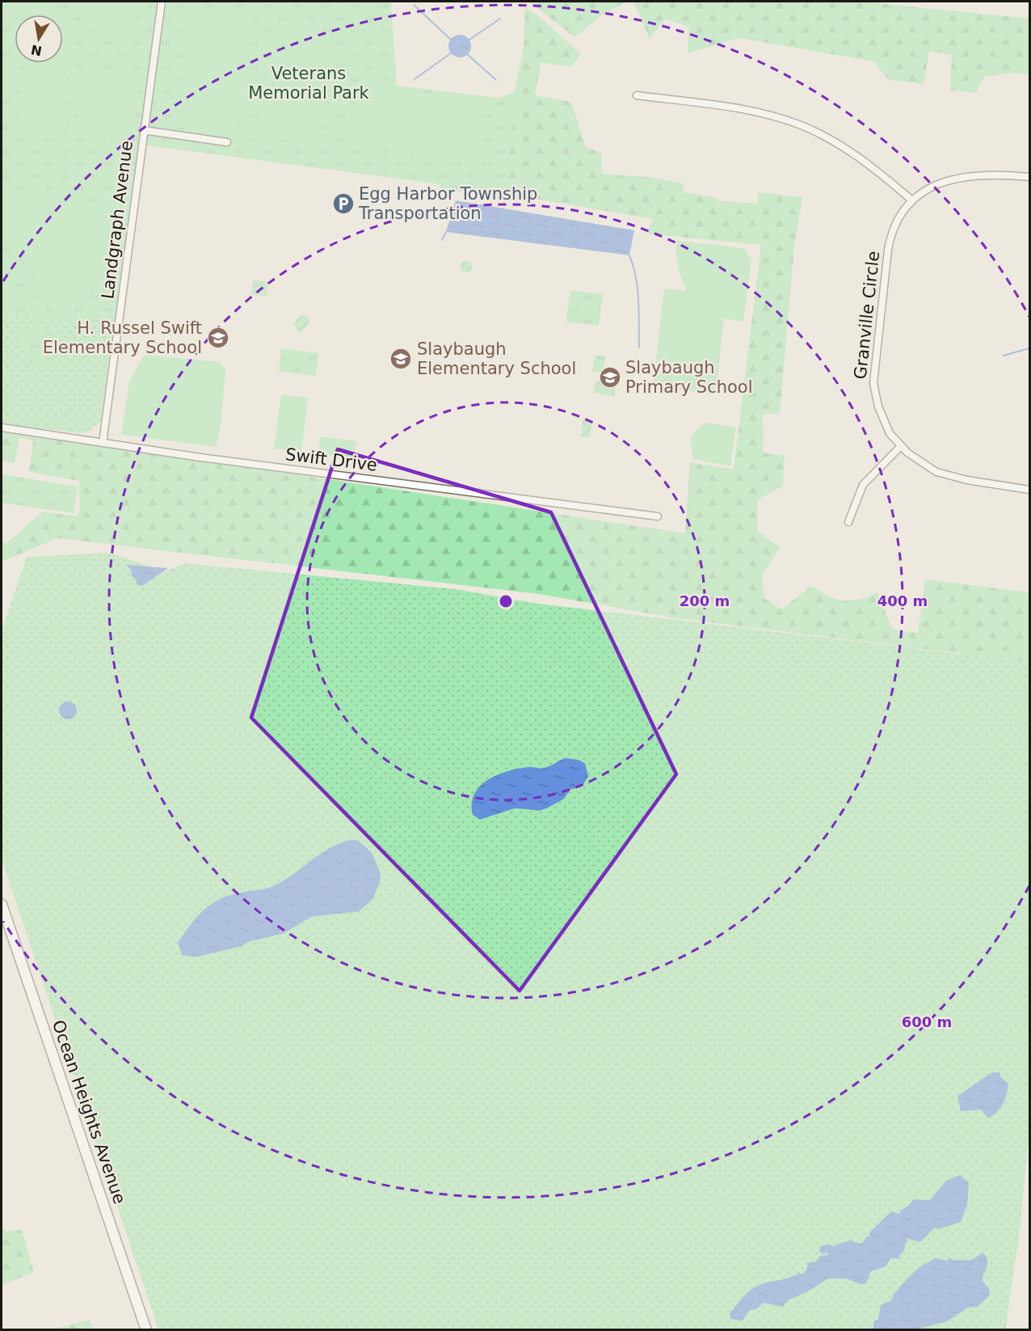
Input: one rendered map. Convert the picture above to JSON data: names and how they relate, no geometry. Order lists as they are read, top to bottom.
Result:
{
  "streets": {
    "main road": ["Ocean Heights Avenue"],
    "street": ["Landgraph Avenue", "Granville Circle", "Swift Drive"]
  },
  "crossings": [
    ["Landgraph Avenue", "Swift Drive"]
  ],
  "parks": ["Veterans Memorial Park"],
  "places": {
    "parking": ["Egg Harbor Township Transportation"],
    "school or university": ["H. Russel Swift Elementary School", "Slaybaugh Elementary School", "Slaybaugh Primary School"]
  },
  "north": "bottom",
  "rings": ["200 m", "400 m", "600 m"]
}
